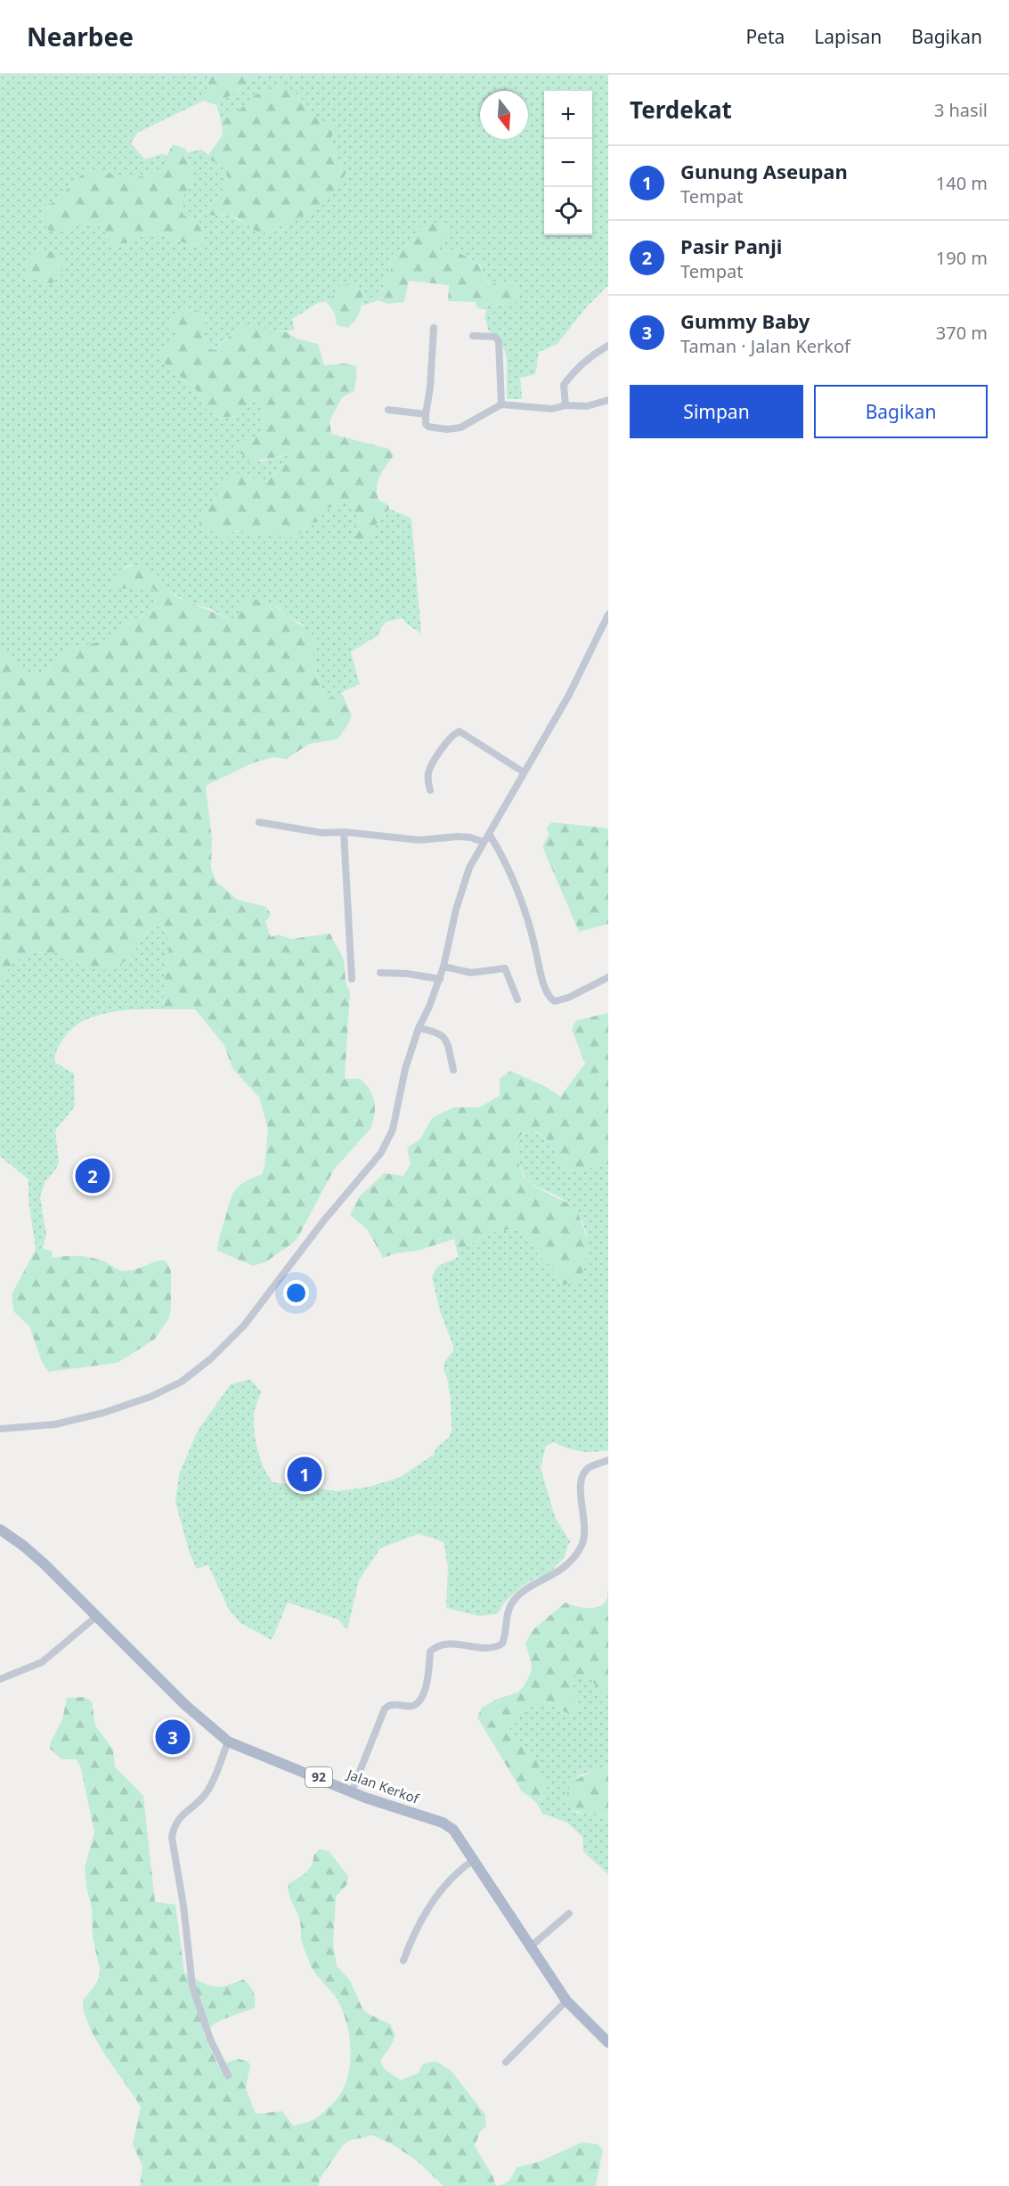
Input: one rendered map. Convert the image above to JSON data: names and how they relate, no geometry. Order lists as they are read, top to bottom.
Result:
{
  "streets": {
    "main road": ["92", "Jalan Kerkof"]
  },
  "north": "bottom",
  "page": {
    "header": "Nearbee",
    "nav": ["Peta", "Lapisan", "Bagikan"],
    "heading": ["Terdekat", "3 hasil"],
    "map_buttons": ["+", "−"],
    "list": [
      {
        "mark": "1",
        "name": "Gunung Aseupan",
        "note": "Tempat",
        "value": "140 m"
      },
      {
        "mark": "2",
        "name": "Pasir Panji",
        "note": "Tempat",
        "value": "190 m"
      },
      {
        "mark": "3",
        "name": "Gummy Baby",
        "note": "Taman · Jalan Kerkof",
        "value": "370 m"
      }
    ],
    "buttons": ["Simpan", "Bagikan"],
    "pins": ["2", "1", "3"]
  }
}
